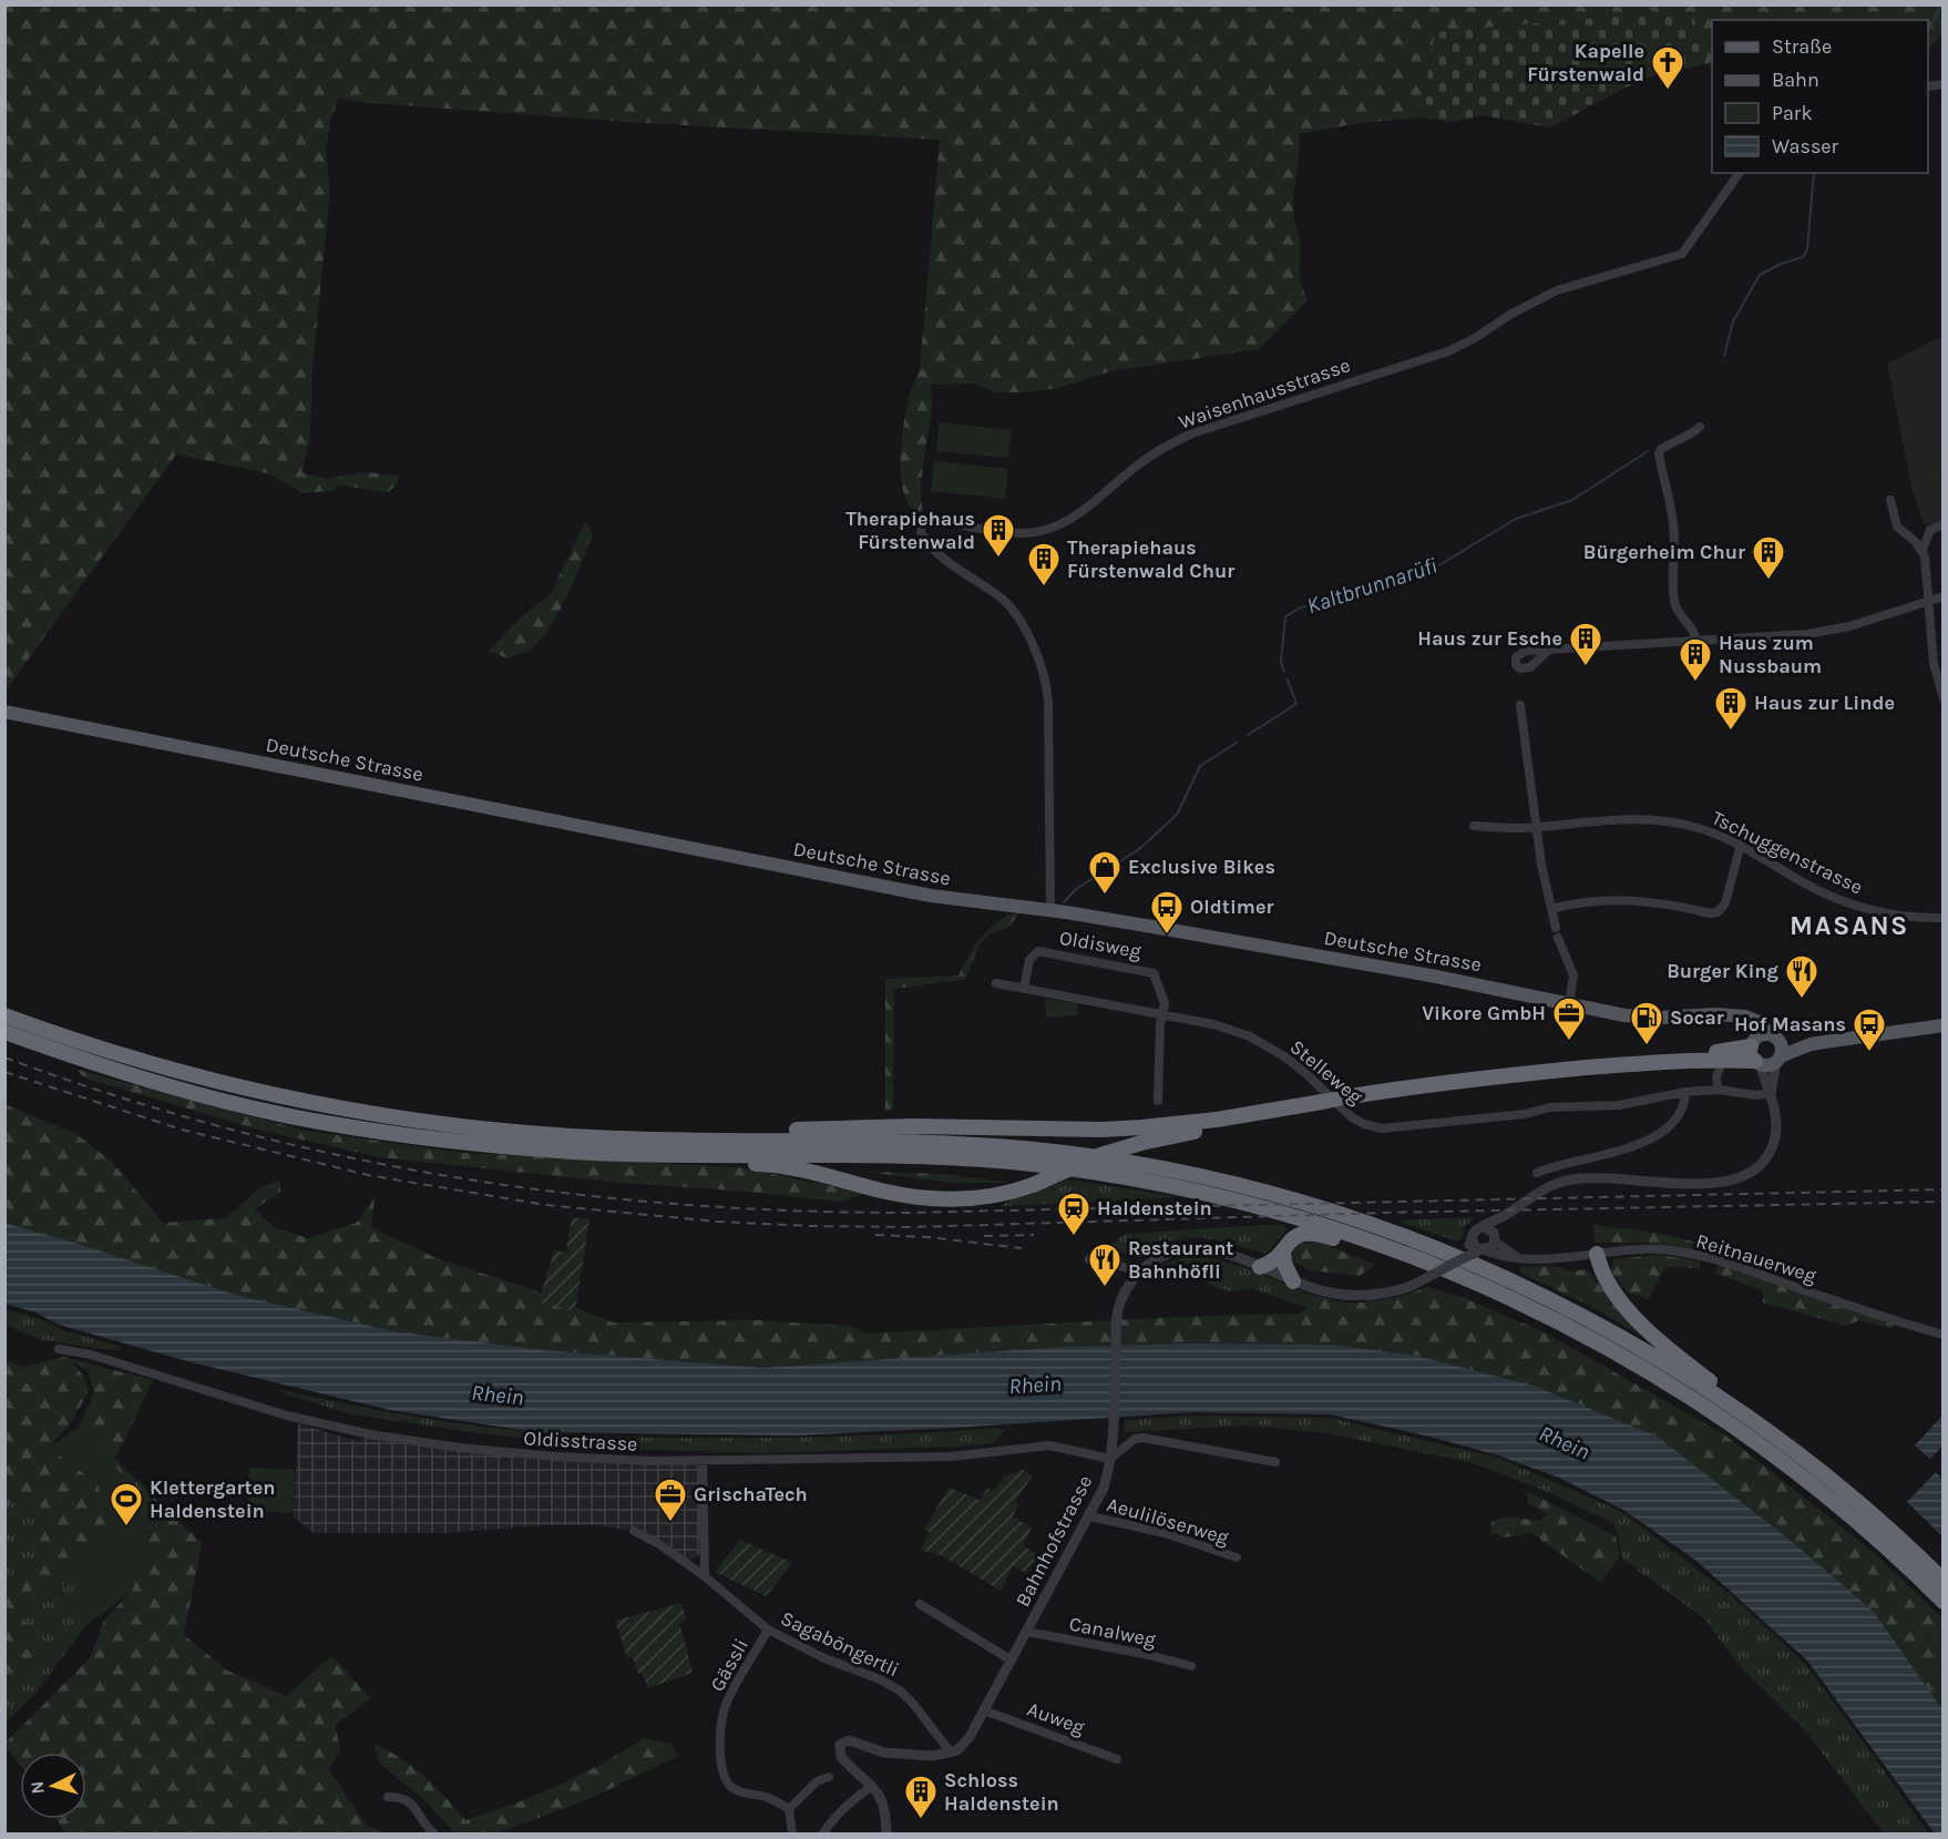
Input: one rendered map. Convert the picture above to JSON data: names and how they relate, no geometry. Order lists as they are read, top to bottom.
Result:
{
  "streets": {
    "main road": ["Deutsche Strasse"],
    "street": [
      "Waisenhausstrasse",
      "Tschuggenstrasse",
      "Oldisweg",
      "Stelleweg",
      "Reitnauerweg",
      "Oldisstrasse",
      "Aeulilöserweg",
      "Bahnhofstrasse",
      "Canalweg",
      "Sagaböngertli",
      "Gässli",
      "Auweg"
    ]
  },
  "crossings": [
    ["Waisenhausstrasse", "Deutsche Strasse"],
    ["Oldisweg", "Stelleweg"],
    ["Oldisstrasse", "Bahnhofstrasse"],
    ["Aeulilöserweg", "Bahnhofstrasse"],
    ["Bahnhofstrasse", "Canalweg"],
    ["Bahnhofstrasse", "Sagaböngertli"],
    ["Bahnhofstrasse", "Auweg"],
    ["Sagaböngertli", "Gässli"]
  ],
  "districts": ["MASANS"],
  "water": ["Kaltbrunnarüfi", "Rhein"],
  "places": {
    "church": ["Kapelle Fürstenwald"],
    "building": [
      "Therapiehaus Fürstenwald",
      "Bürgerheim Chur",
      "Therapiehaus Fürstenwald Chur",
      "Haus zur Esche",
      "Haus zum Nussbaum",
      "Haus zur Linde",
      "Schloss Haldenstein"
    ],
    "shop": ["Exclusive Bikes"],
    "bus stop": ["Oldtimer", "Hof Masans"],
    "restaurant": ["Burger King", "Restaurant Bahnhöfli"],
    "office": ["Vikore GmbH", "GrischaTech"],
    "fuel station": ["Socar"],
    "station": ["Haldenstein"],
    "sports": ["Klettergarten Haldenstein"]
  },
  "legend": [
    "Straße",
    "Bahn",
    "Park",
    "Wasser"
  ],
  "north": "left"
}
